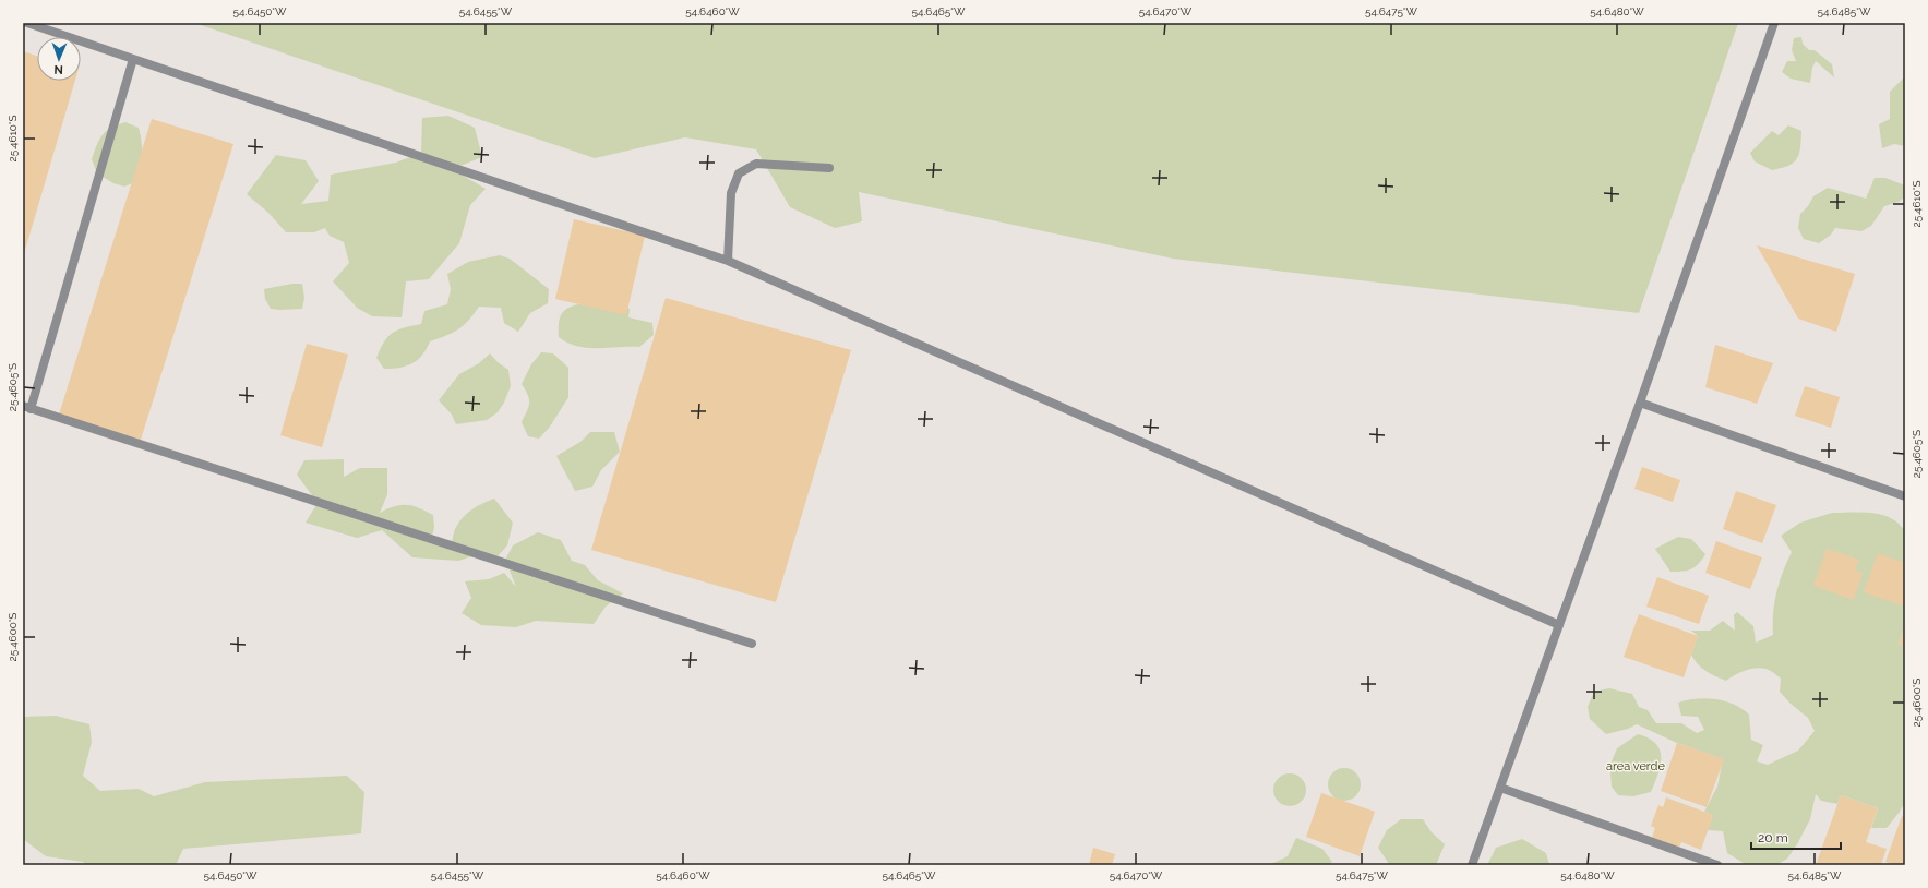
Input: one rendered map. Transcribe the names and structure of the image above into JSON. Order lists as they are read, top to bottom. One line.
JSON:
{"parks":["area verde"],"scale_bar":"20 m","north":"bottom","coordinates":["54.6450°W","54.6455°W","54.6460°W","54.6465°W","54.6470°W","54.6475°W","54.6480°W","54.6485°W","25.4610°S","25.4605°S","25.4600°S"]}
